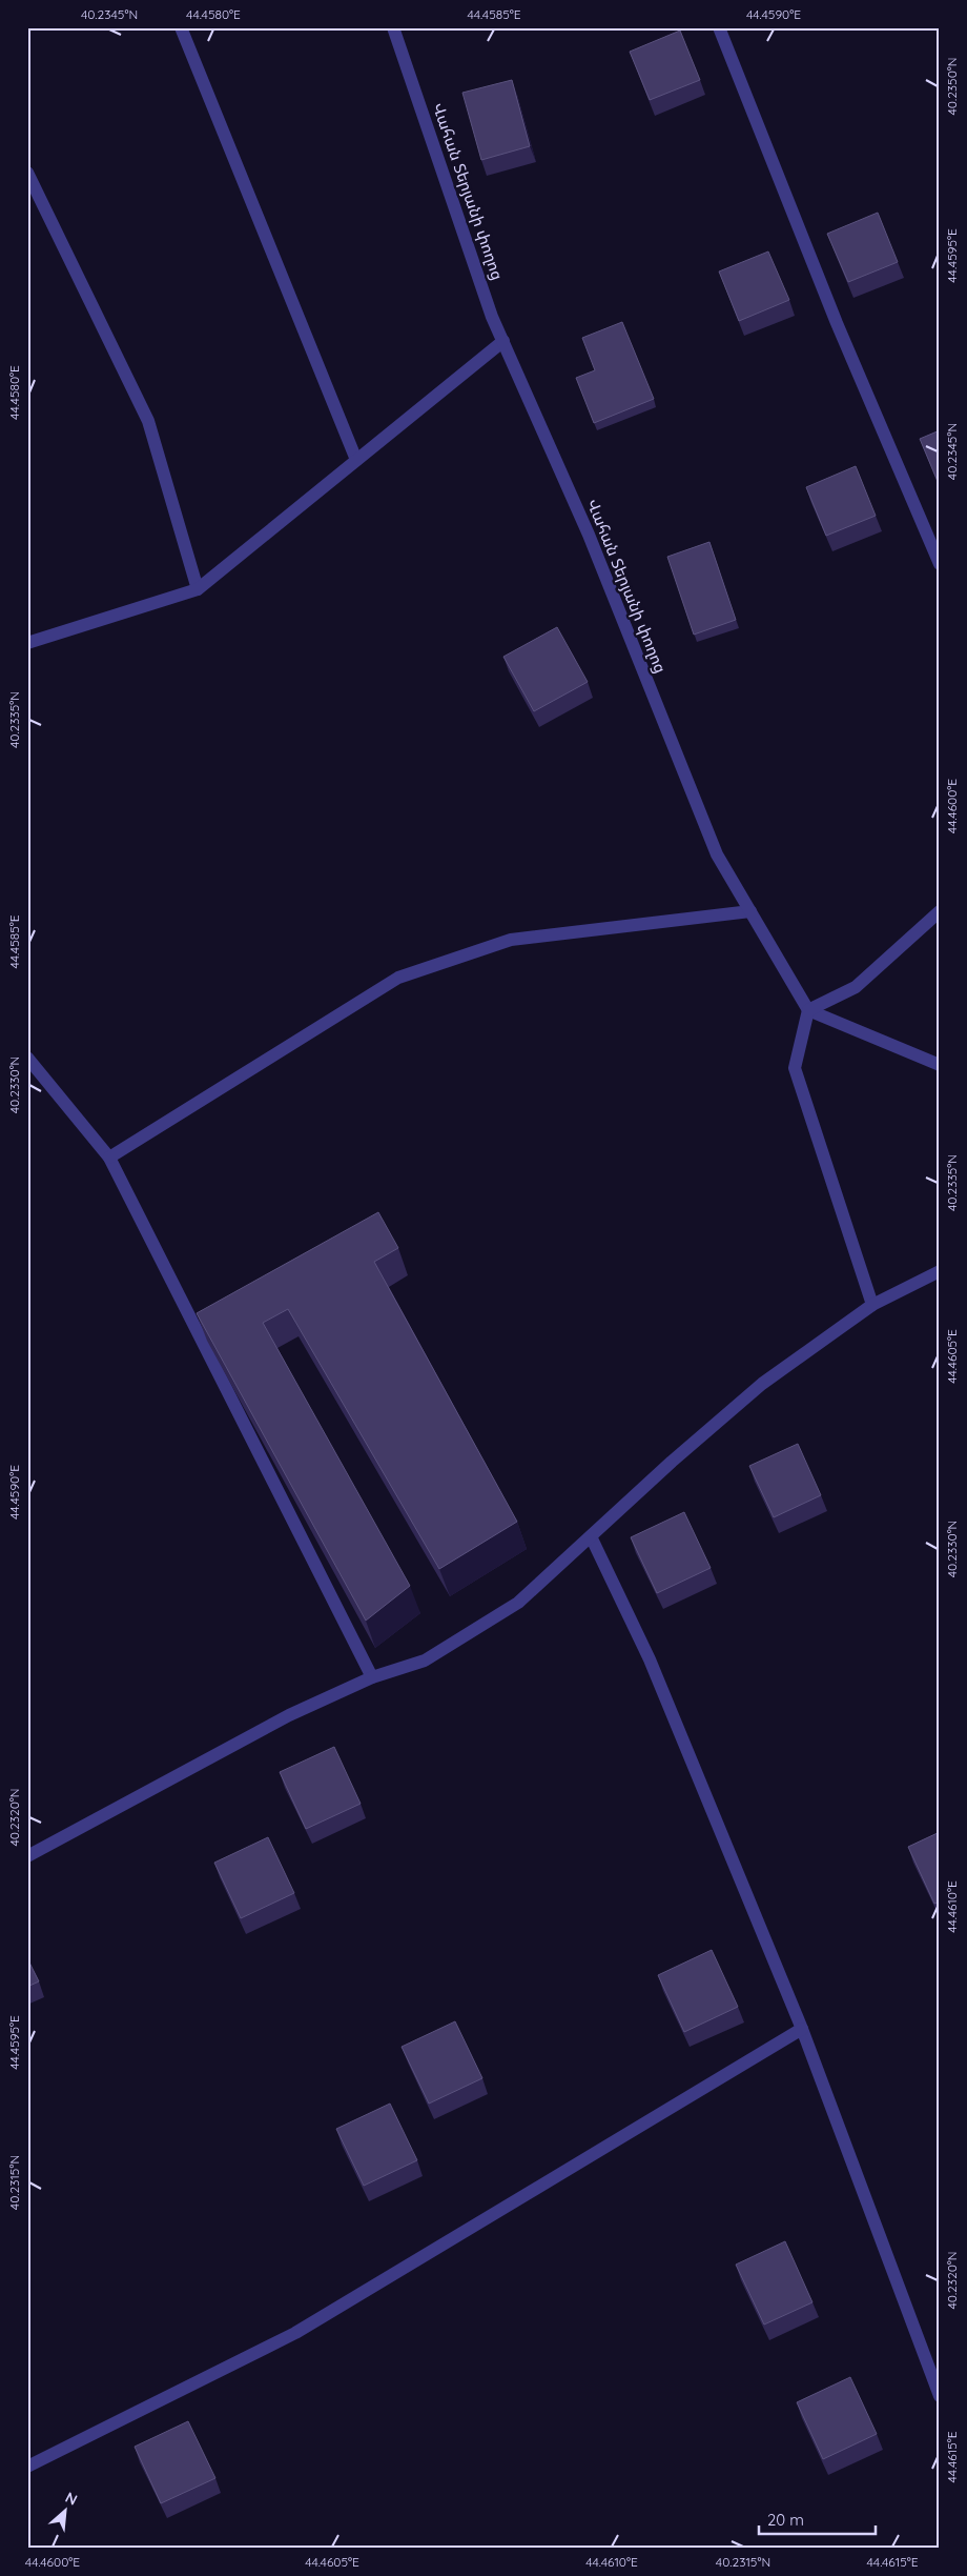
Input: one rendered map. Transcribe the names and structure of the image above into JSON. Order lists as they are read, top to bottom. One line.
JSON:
{"streets":{"street":["Վահան Տերյանի փողոց"]},"scale_bar":"20 m","north":"top right","coordinates":["40.2345°N","44.4580°E","44.4585°E","44.4590°E","40.2350°N","44.4595°E","40.2335°N","44.4600°E","40.2330°N","44.4605°E","40.2320°N","44.4610°E","40.2315°N","44.4615°E"]}
